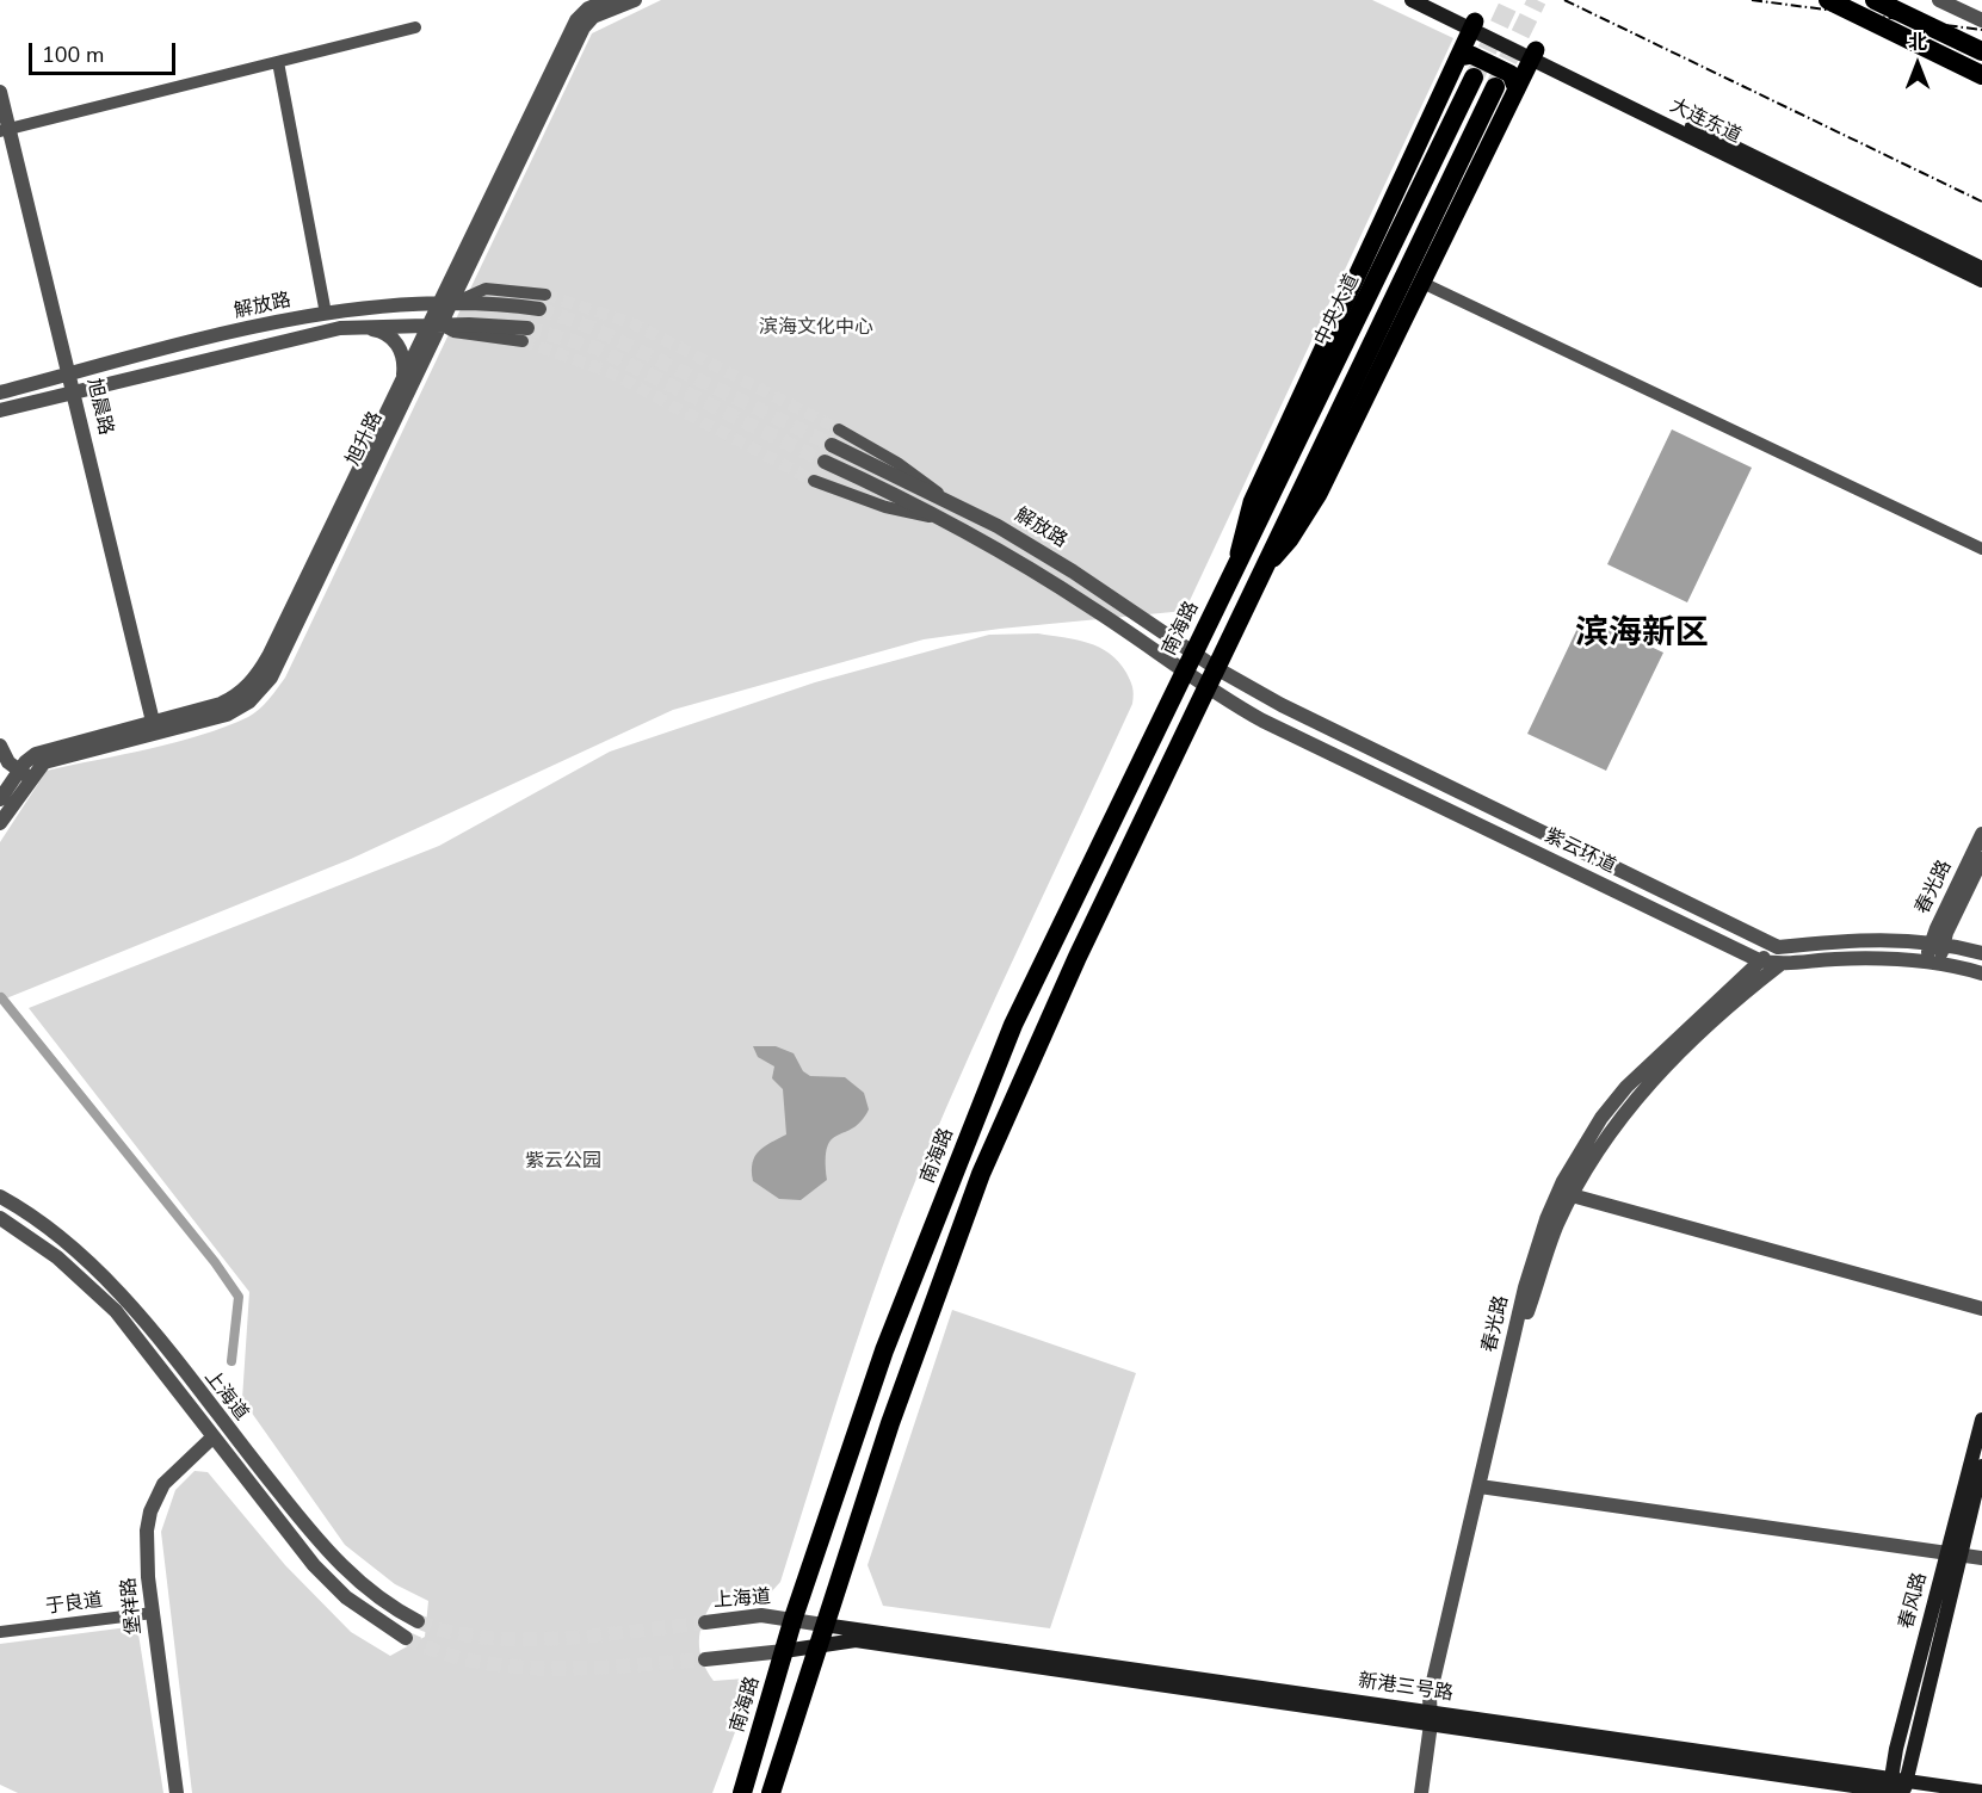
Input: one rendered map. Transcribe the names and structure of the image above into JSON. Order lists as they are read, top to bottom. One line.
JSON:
{"streets":{"highway":["中央大道","南海路"],"main road":["大连东道","春风路","新港三号路"],"street":["解放路","旭晨路","旭升路","紫云环道","春光路","上海道","于良道","堡祥路"]},"crossings":[["解放路","旭晨路"],["解放路","旭升路"],["解放路","南海路"],["解放路","紫云环道"],["中央大道","南海路"],["旭晨路","旭升路"],["南海路","紫云环道"],["南海路","上海道"],["南海路","新港三号路"],["紫云环道","春光路"],["春光路","新港三号路"],["上海道","堡祥路"],["上海道","新港三号路"],["春风路","新港三号路"],["于良道","堡祥路"]],"districts":["滨海新区"],"parks":["滨海文化中心","紫云公园"],"scale_bar":"100 m","north":"top"}
